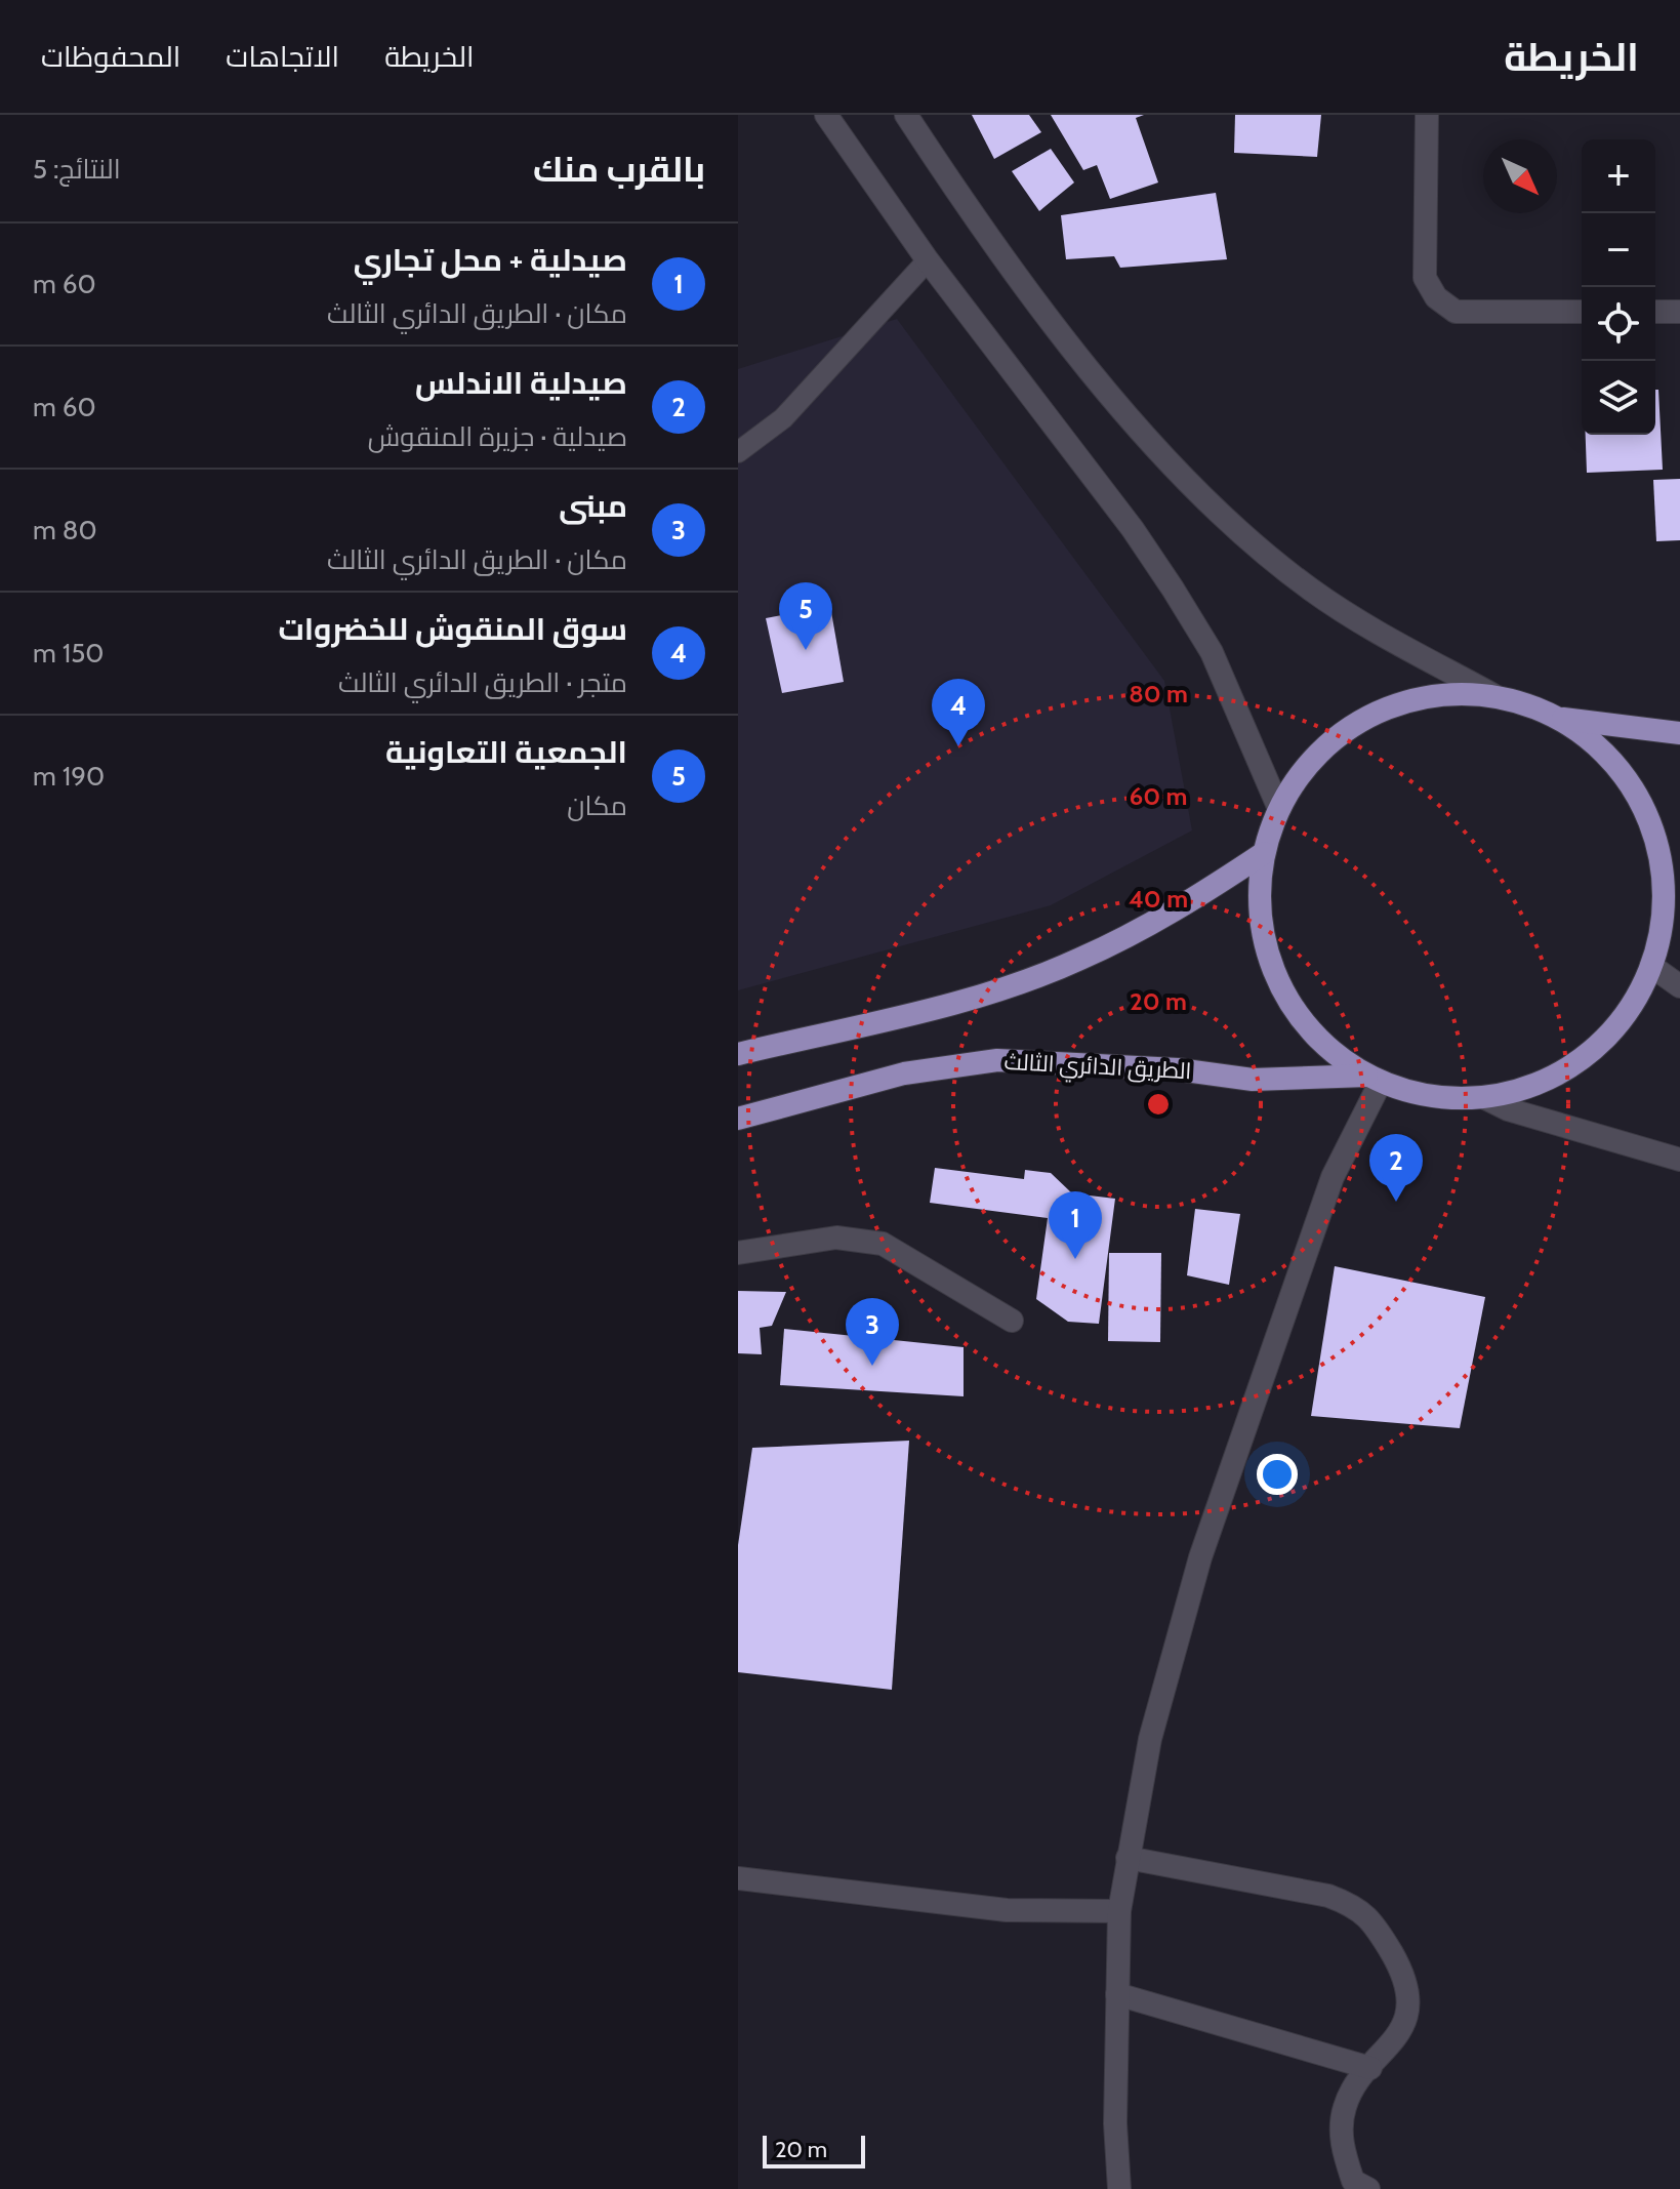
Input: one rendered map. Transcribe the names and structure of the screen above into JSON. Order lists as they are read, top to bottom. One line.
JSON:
{"streets":{"main road":["الطريق الدائري الثالث"]},"scale_bar":"20 m","north":"bottom right","page":{"header":"الخريطة","nav":["الخريطة","الاتجاهات","المحفوظات"],"heading":["بالقرب منك","النتائج: 5"],"map_buttons":["+","−"],"list":[{"mark":"1","name":"صيدلية + محل تجاري","note":"مكان · الطريق الدائري الثالث","value":"60 m"},{"mark":"2","name":"صيدلية الاندلس","note":"صيدلية · جزيرة المنقوش","value":"60 m"},{"mark":"3","name":"مبنى","note":"مكان · الطريق الدائري الثالث","value":"80 m"},{"mark":"4","name":"سوق المنقوش للخضروات","note":"متجر · الطريق الدائري الثالث","value":"150 m"},{"mark":"5","name":"الجمعية التعاونية","note":"مكان","value":"190 m"}],"pins":["5","4","2","1","3"],"scale":"20 m"},"rings":["80 m","60 m","40 m","20 m"]}
